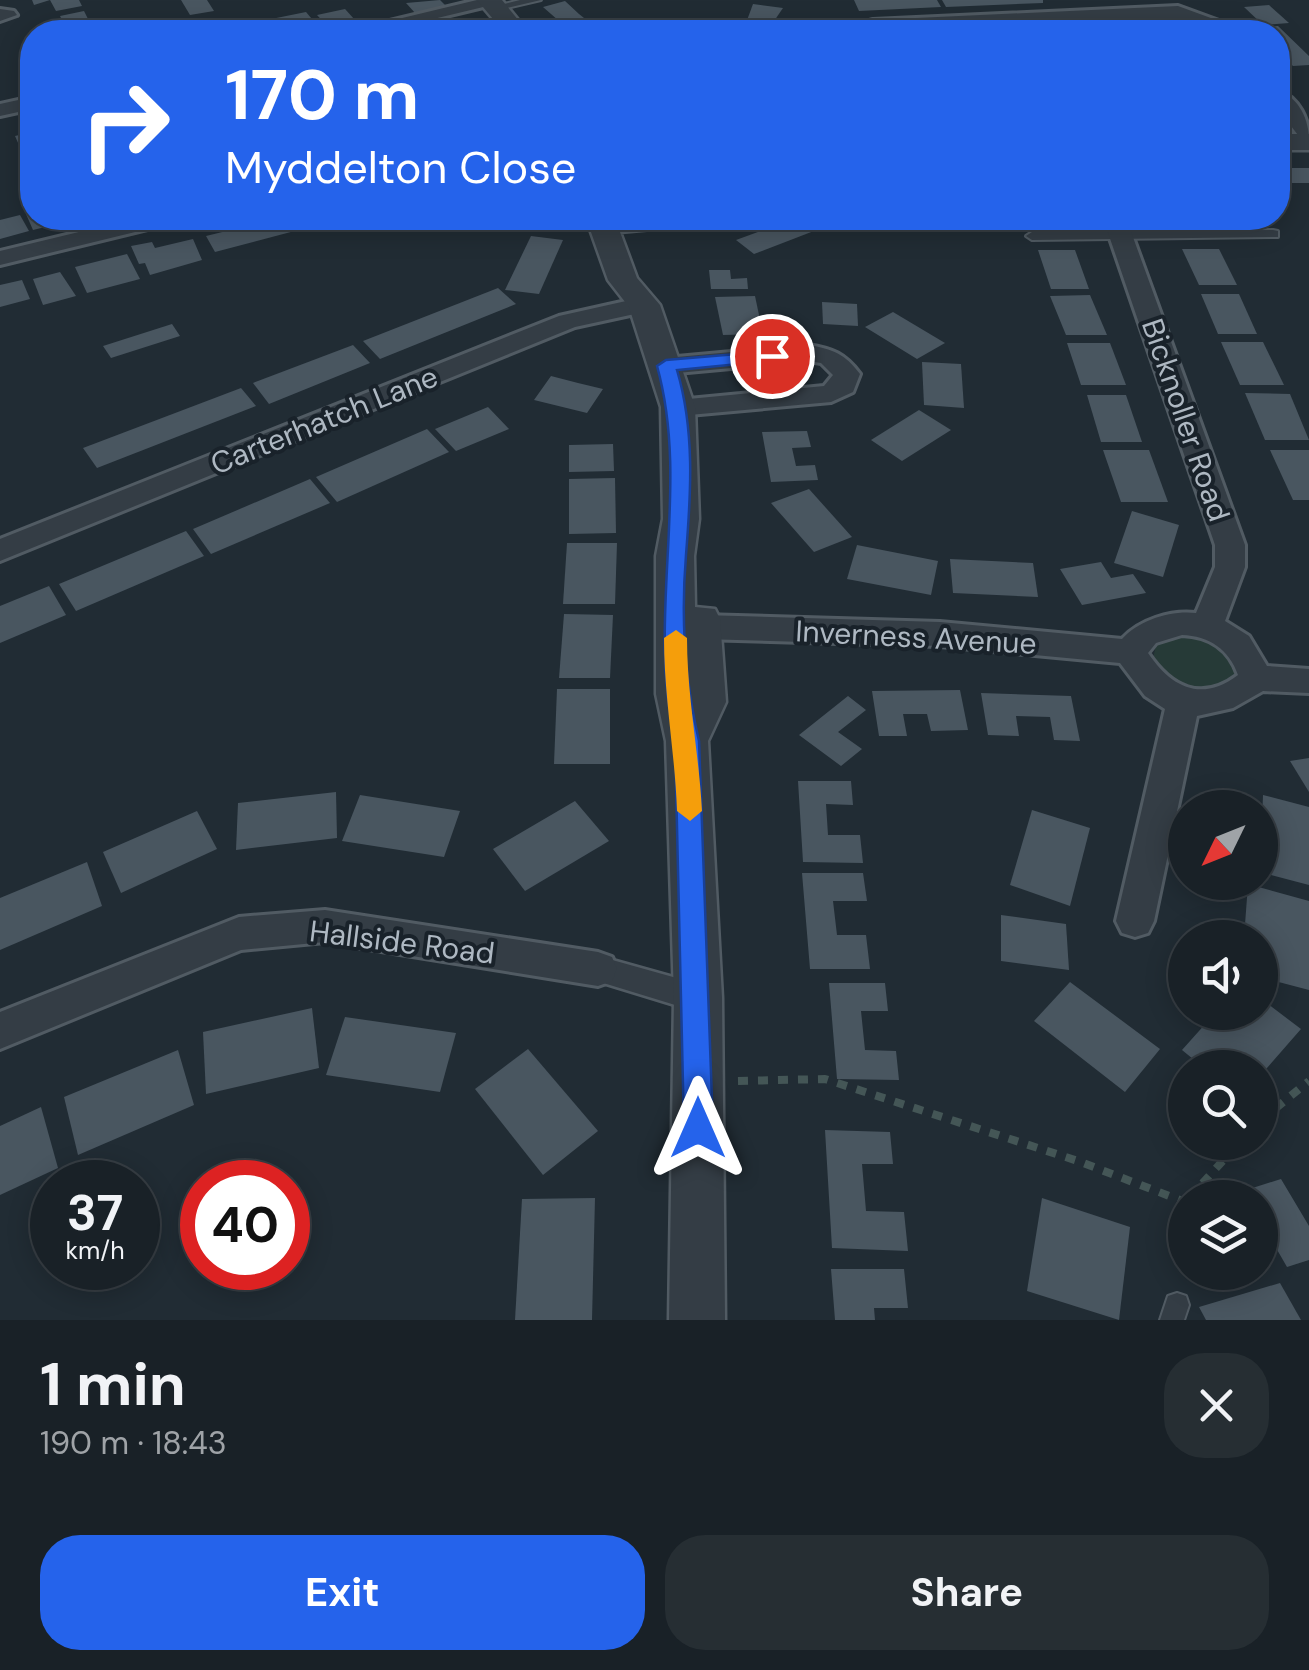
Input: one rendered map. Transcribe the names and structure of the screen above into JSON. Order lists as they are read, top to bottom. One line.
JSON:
{"streets":{"street":["Carterhatch Lane","Bicknoller Road","Inverness Avenue","Hallside Road"]},"crossings":[["Bicknoller Road","Inverness Avenue"]],"north":"bottom left","page":{"turn":["170 m","Myddelton Close"],"speed":"37 km/h","limit":"40","heading":["1 min","190 m · 18:43"],"buttons":["Exit","Share"]}}
